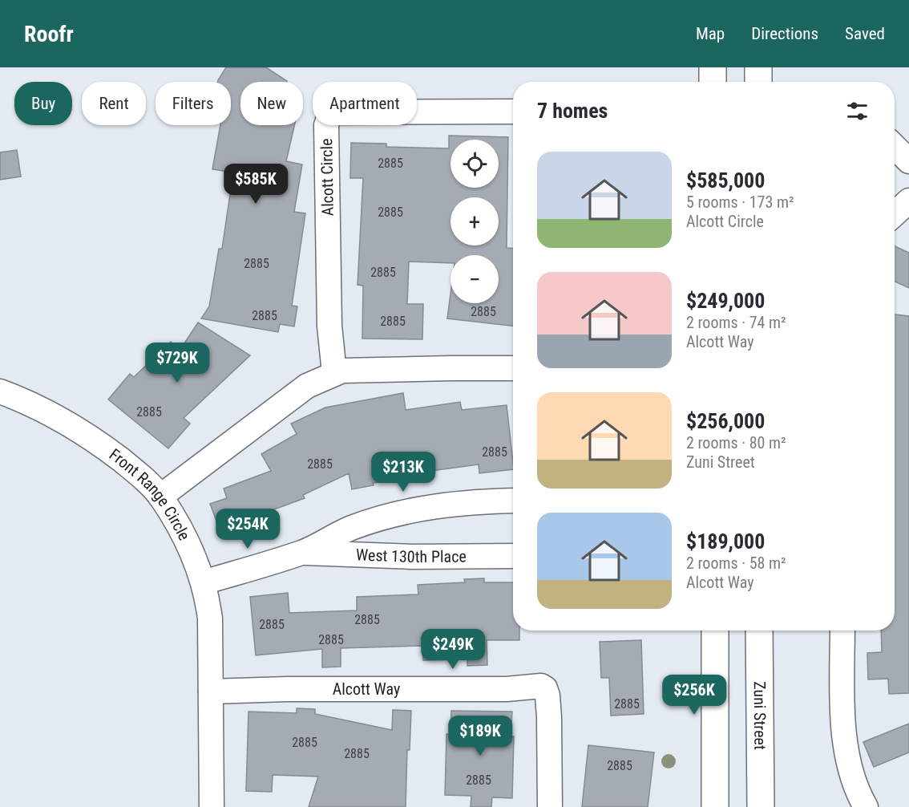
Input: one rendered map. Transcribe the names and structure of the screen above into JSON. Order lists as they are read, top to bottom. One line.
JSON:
{"streets":{"main road":["Zuni Street"],"street":["Alcott Circle","Front Range Circle","West 130th Place","Alcott Way"]},"crossings":[["Front Range Circle","West 130th Place"],["Front Range Circle","Alcott Way"]],"house_numbers":["2885","2885","2885","2885","2885","2885","2885","2885","2885","2885","2885","2885","2885","2885","2885","2885","2885","2885"],"page":{"header":"Roofr","nav":["Map","Directions","Saved"],"chip":["Buy","Rent","Filters","New","Apartment"],"heading":"7 homes","map_buttons":["+","−"],"list":[{"name":"$585,000","note":"5 rooms · 173 m² · Alcott Circle"},{"name":"$249,000","note":"2 rooms · 74 m² · Alcott Way"},{"name":"$256,000","note":"2 rooms · 80 m² · Zuni Street"},{"name":"$189,000","note":"2 rooms · 58 m² · Alcott Way"}],"price":["$585K","$729K","$213K","$254K","$249K","$256K","$189K"]}}
